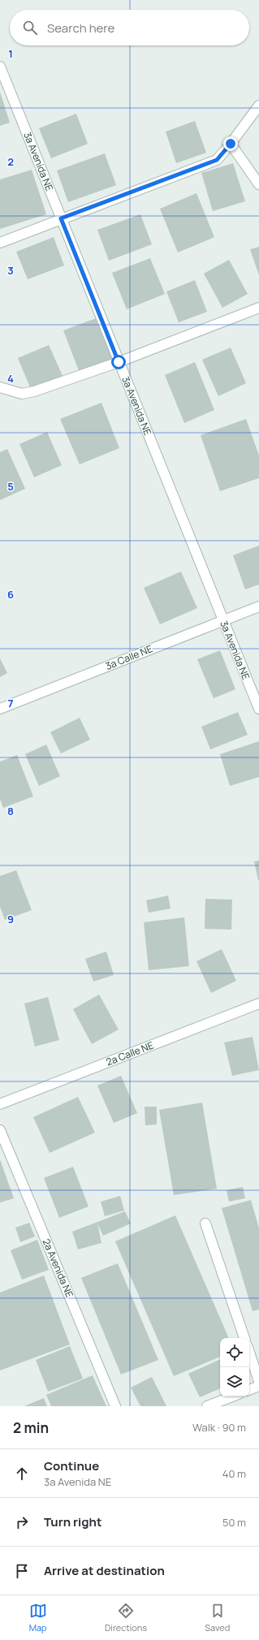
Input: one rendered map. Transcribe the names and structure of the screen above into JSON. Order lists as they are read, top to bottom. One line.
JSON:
{"streets":{"street":["3a Avenida NE","3a Calle NE","2a Calle NE","2a Avenida NE"]},"crossings":[["3a Avenida NE","3a Calle NE"]],"page":{"search":"Search here","heading":["2 min","Walk · 90 m"],"list":[["Continue","3a Avenida NE","40 m"],["Turn right","50 m"],"Arrive at destination"],"nav":["Map","Directions","Saved"]},"grid":{"rows":["1","2","3","4","5","6","7","8","9"]}}
